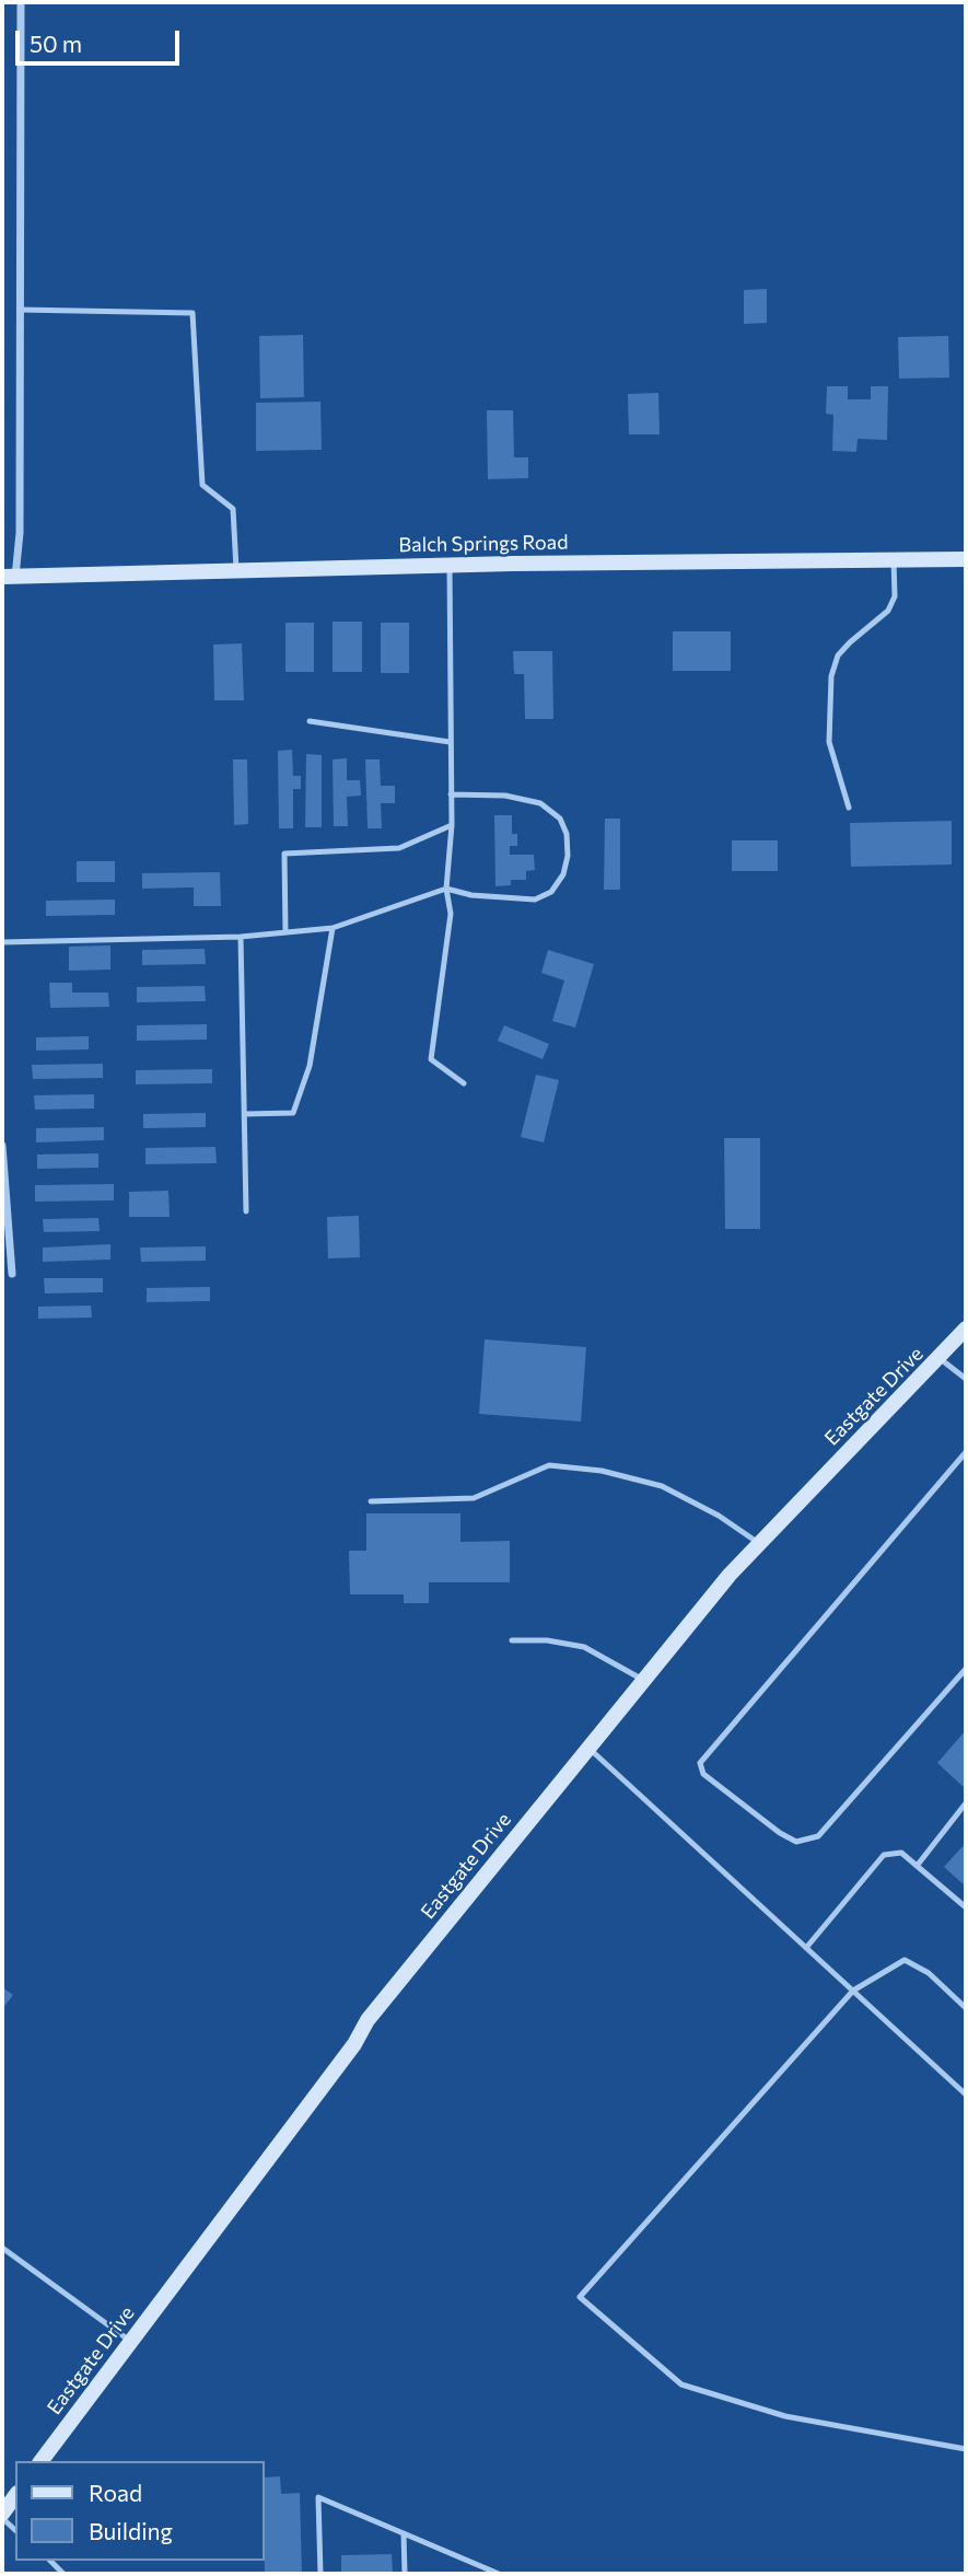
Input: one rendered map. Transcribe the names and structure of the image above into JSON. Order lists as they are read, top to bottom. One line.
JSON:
{"streets":{"street":["Balch Springs Road","Eastgate Drive"]},"legend":["Road","Building"],"scale_bar":"50 m"}
